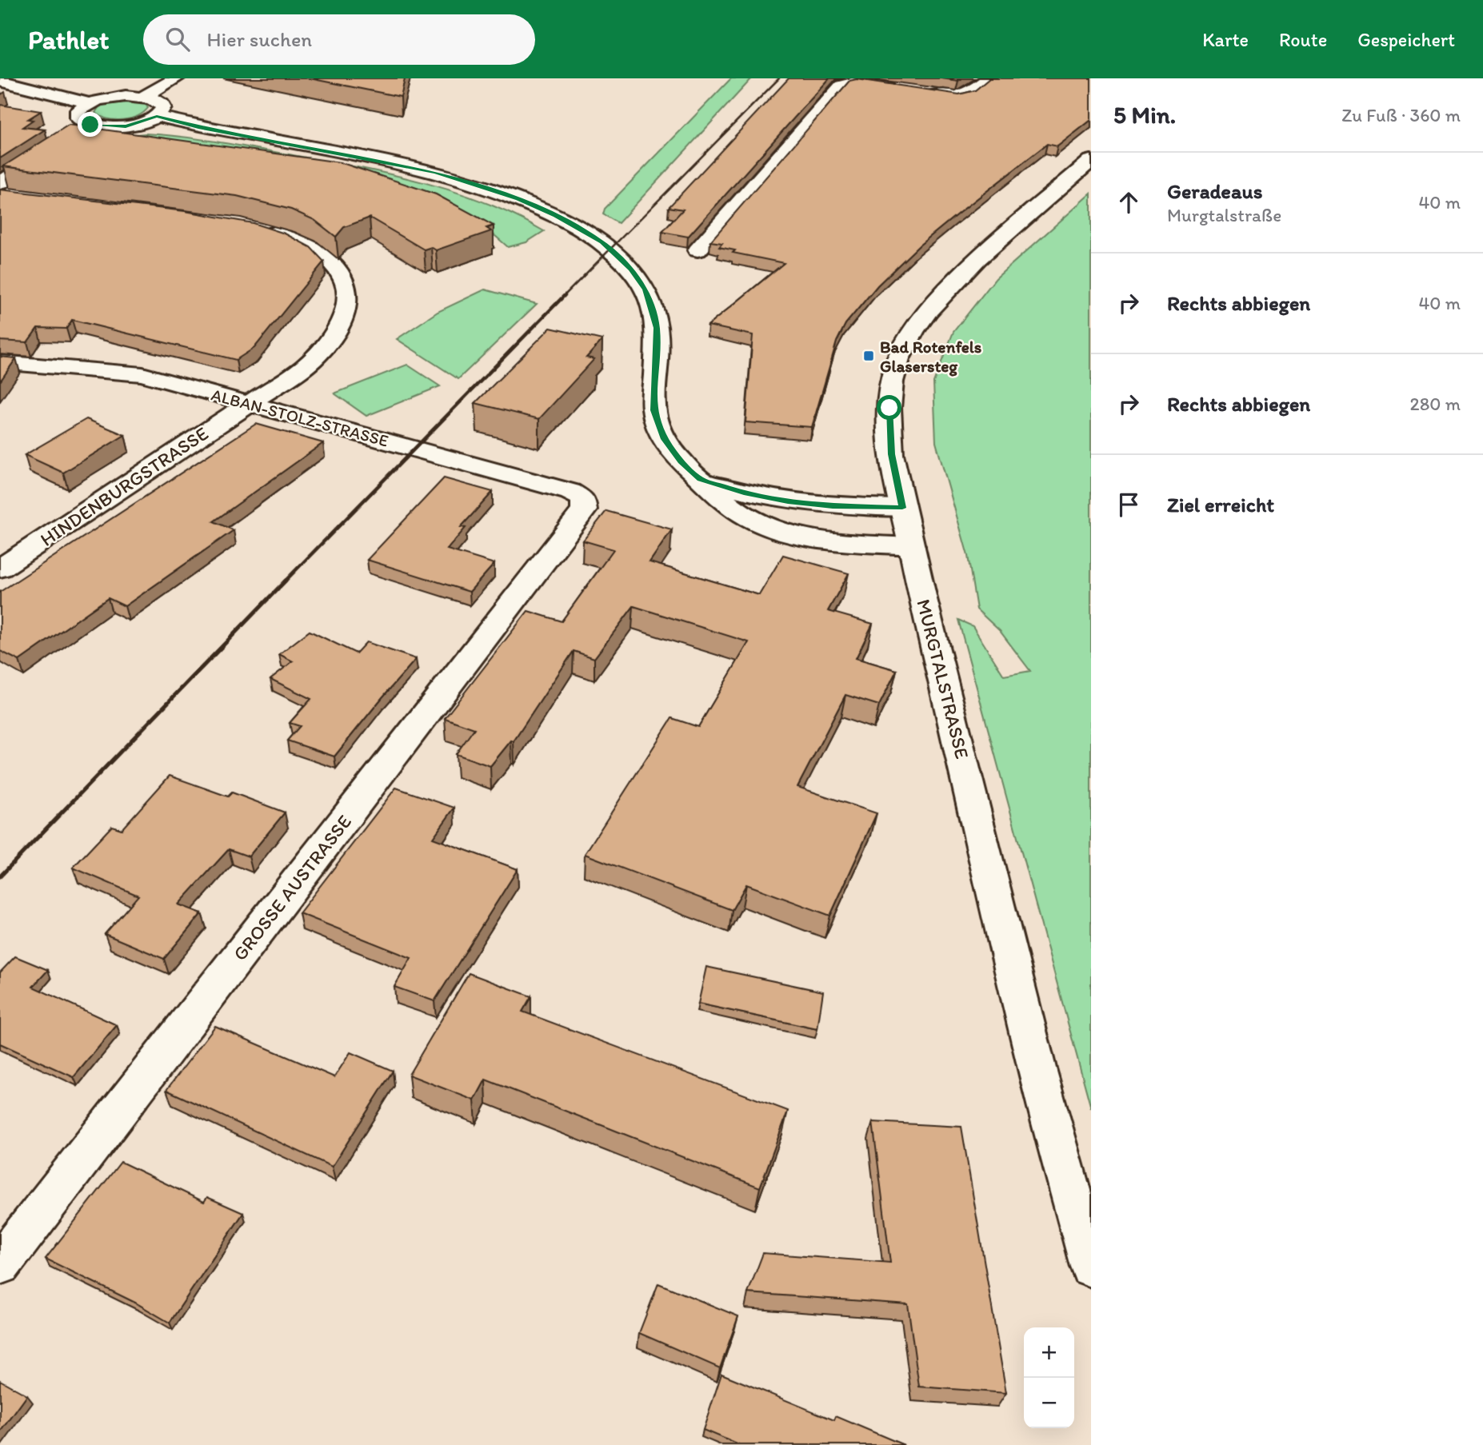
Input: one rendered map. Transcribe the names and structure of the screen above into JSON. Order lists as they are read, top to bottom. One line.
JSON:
{"streets":{"street":["ALBAN-STOLZ-STRASSE","HINDENBURGSTRASSE","MURGTALSTRASSE","GROSSE AUSTRASSE"]},"crossings":[["ALBAN-STOLZ-STRASSE","HINDENBURGSTRASSE"],["ALBAN-STOLZ-STRASSE","GROSSE AUSTRASSE"]],"places":{"transit":["Bad Rotenfels Glasersteg"]},"page":{"header":"Pathlet","search":"Hier suchen","nav":["Karte","Route","Gespeichert"],"heading":["5 Min.","Zu Fuß · 360 m"],"list":[["Geradeaus","Murgtalstraße","40 m"],["Rechts abbiegen","40 m"],["Rechts abbiegen","280 m"],"Ziel erreicht"],"map_buttons":["+","−"]}}
